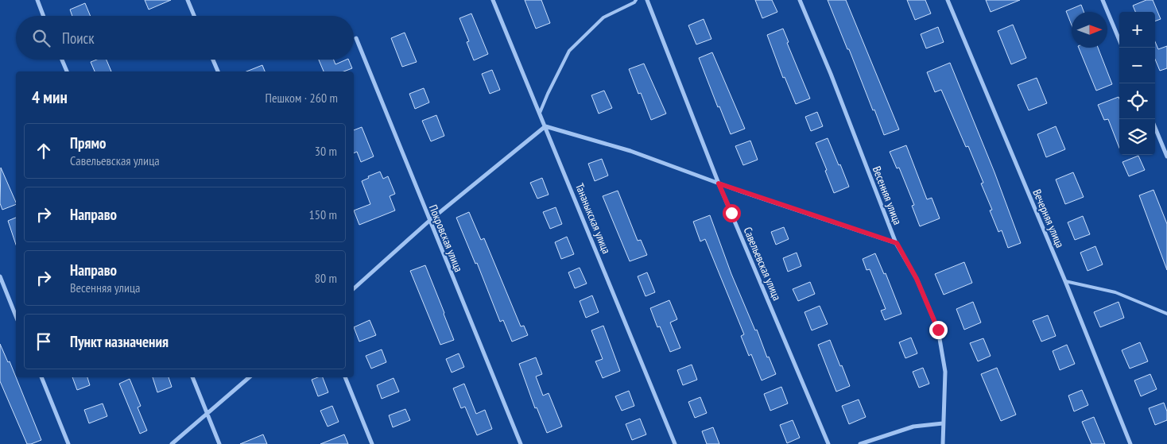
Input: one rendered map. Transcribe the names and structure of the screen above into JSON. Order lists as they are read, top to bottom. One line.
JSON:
{"streets":{"street":["Весенняя улица","Тананыкская улица","Вечерняя улица","Покровская улица","Савельевская улица"]},"north":"right","page":{"map_buttons":["+","−"],"search":"Поиск","heading":["4 мин","Пешком · 260 m"],"list":[["Прямо","Савельевская улица","30 m"],["Направо","150 m"],["Направо","Весенняя улица","80 m"],"Пункт назначения"]}}
